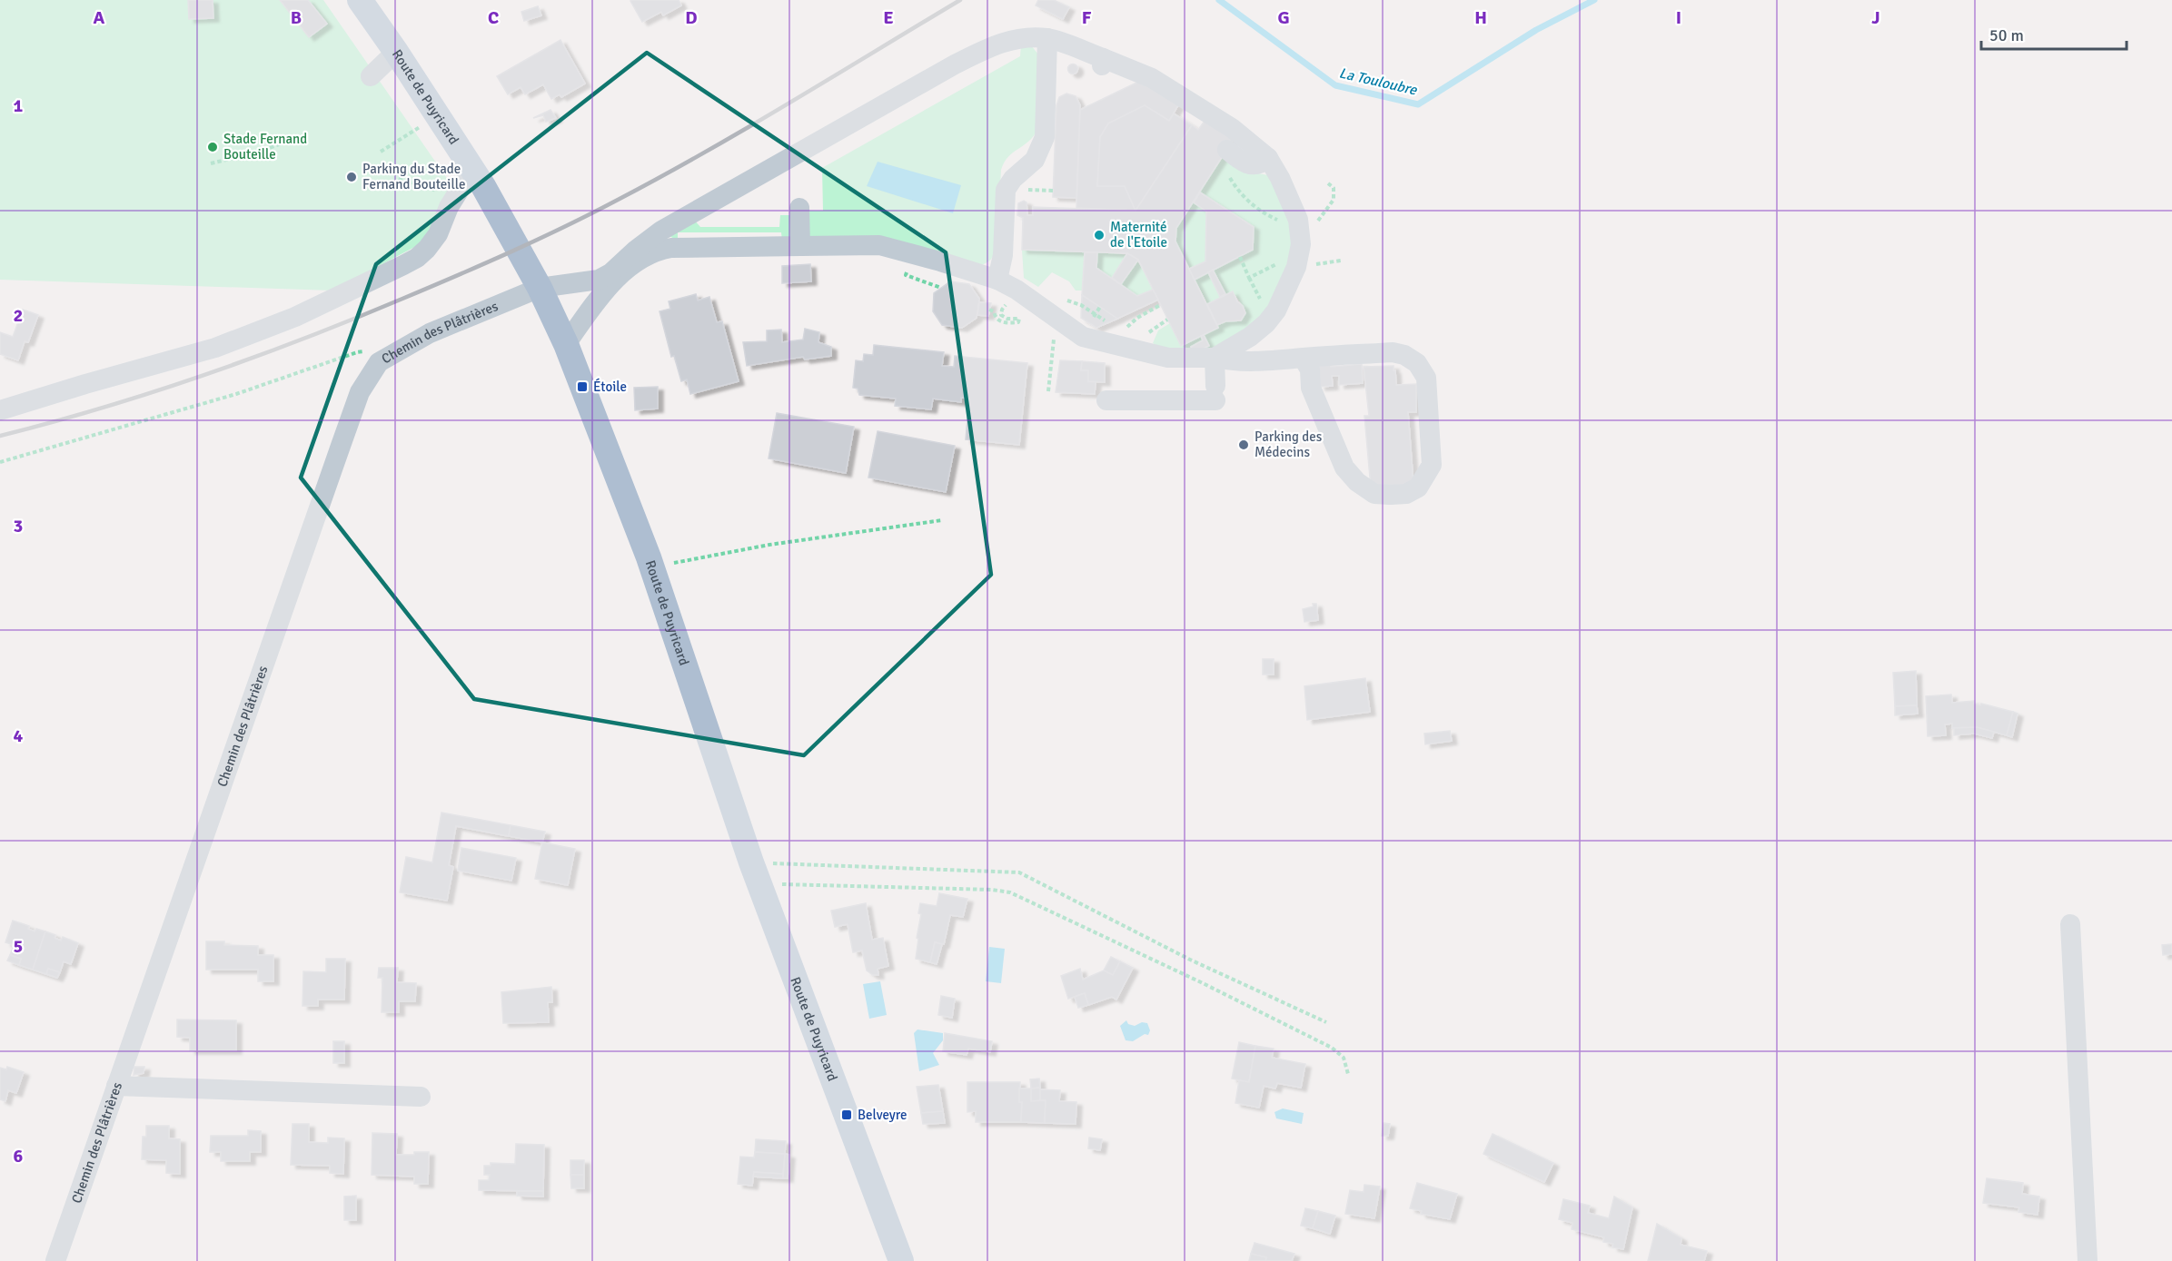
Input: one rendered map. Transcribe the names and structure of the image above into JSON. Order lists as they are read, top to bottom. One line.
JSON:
{"streets":{"main road":["Route de Puyricard"],"street":["Chemin des Plâtrières"]},"crossings":[["Route de Puyricard","Chemin des Plâtrières"]],"water":["La Touloubre"],"places":{"other":["Stade Fernand Bouteille","Parking du Stade Fernand Bouteille","Maternité de l'Etoile","Parking des Médecins"],"transit":["Étoile","Belveyre"]},"scale_bar":"50 m","grid":{"columns":["A","B","C","D","E","F","G","H","I","J"],"rows":["1","2","3","4","5","6"]}}
